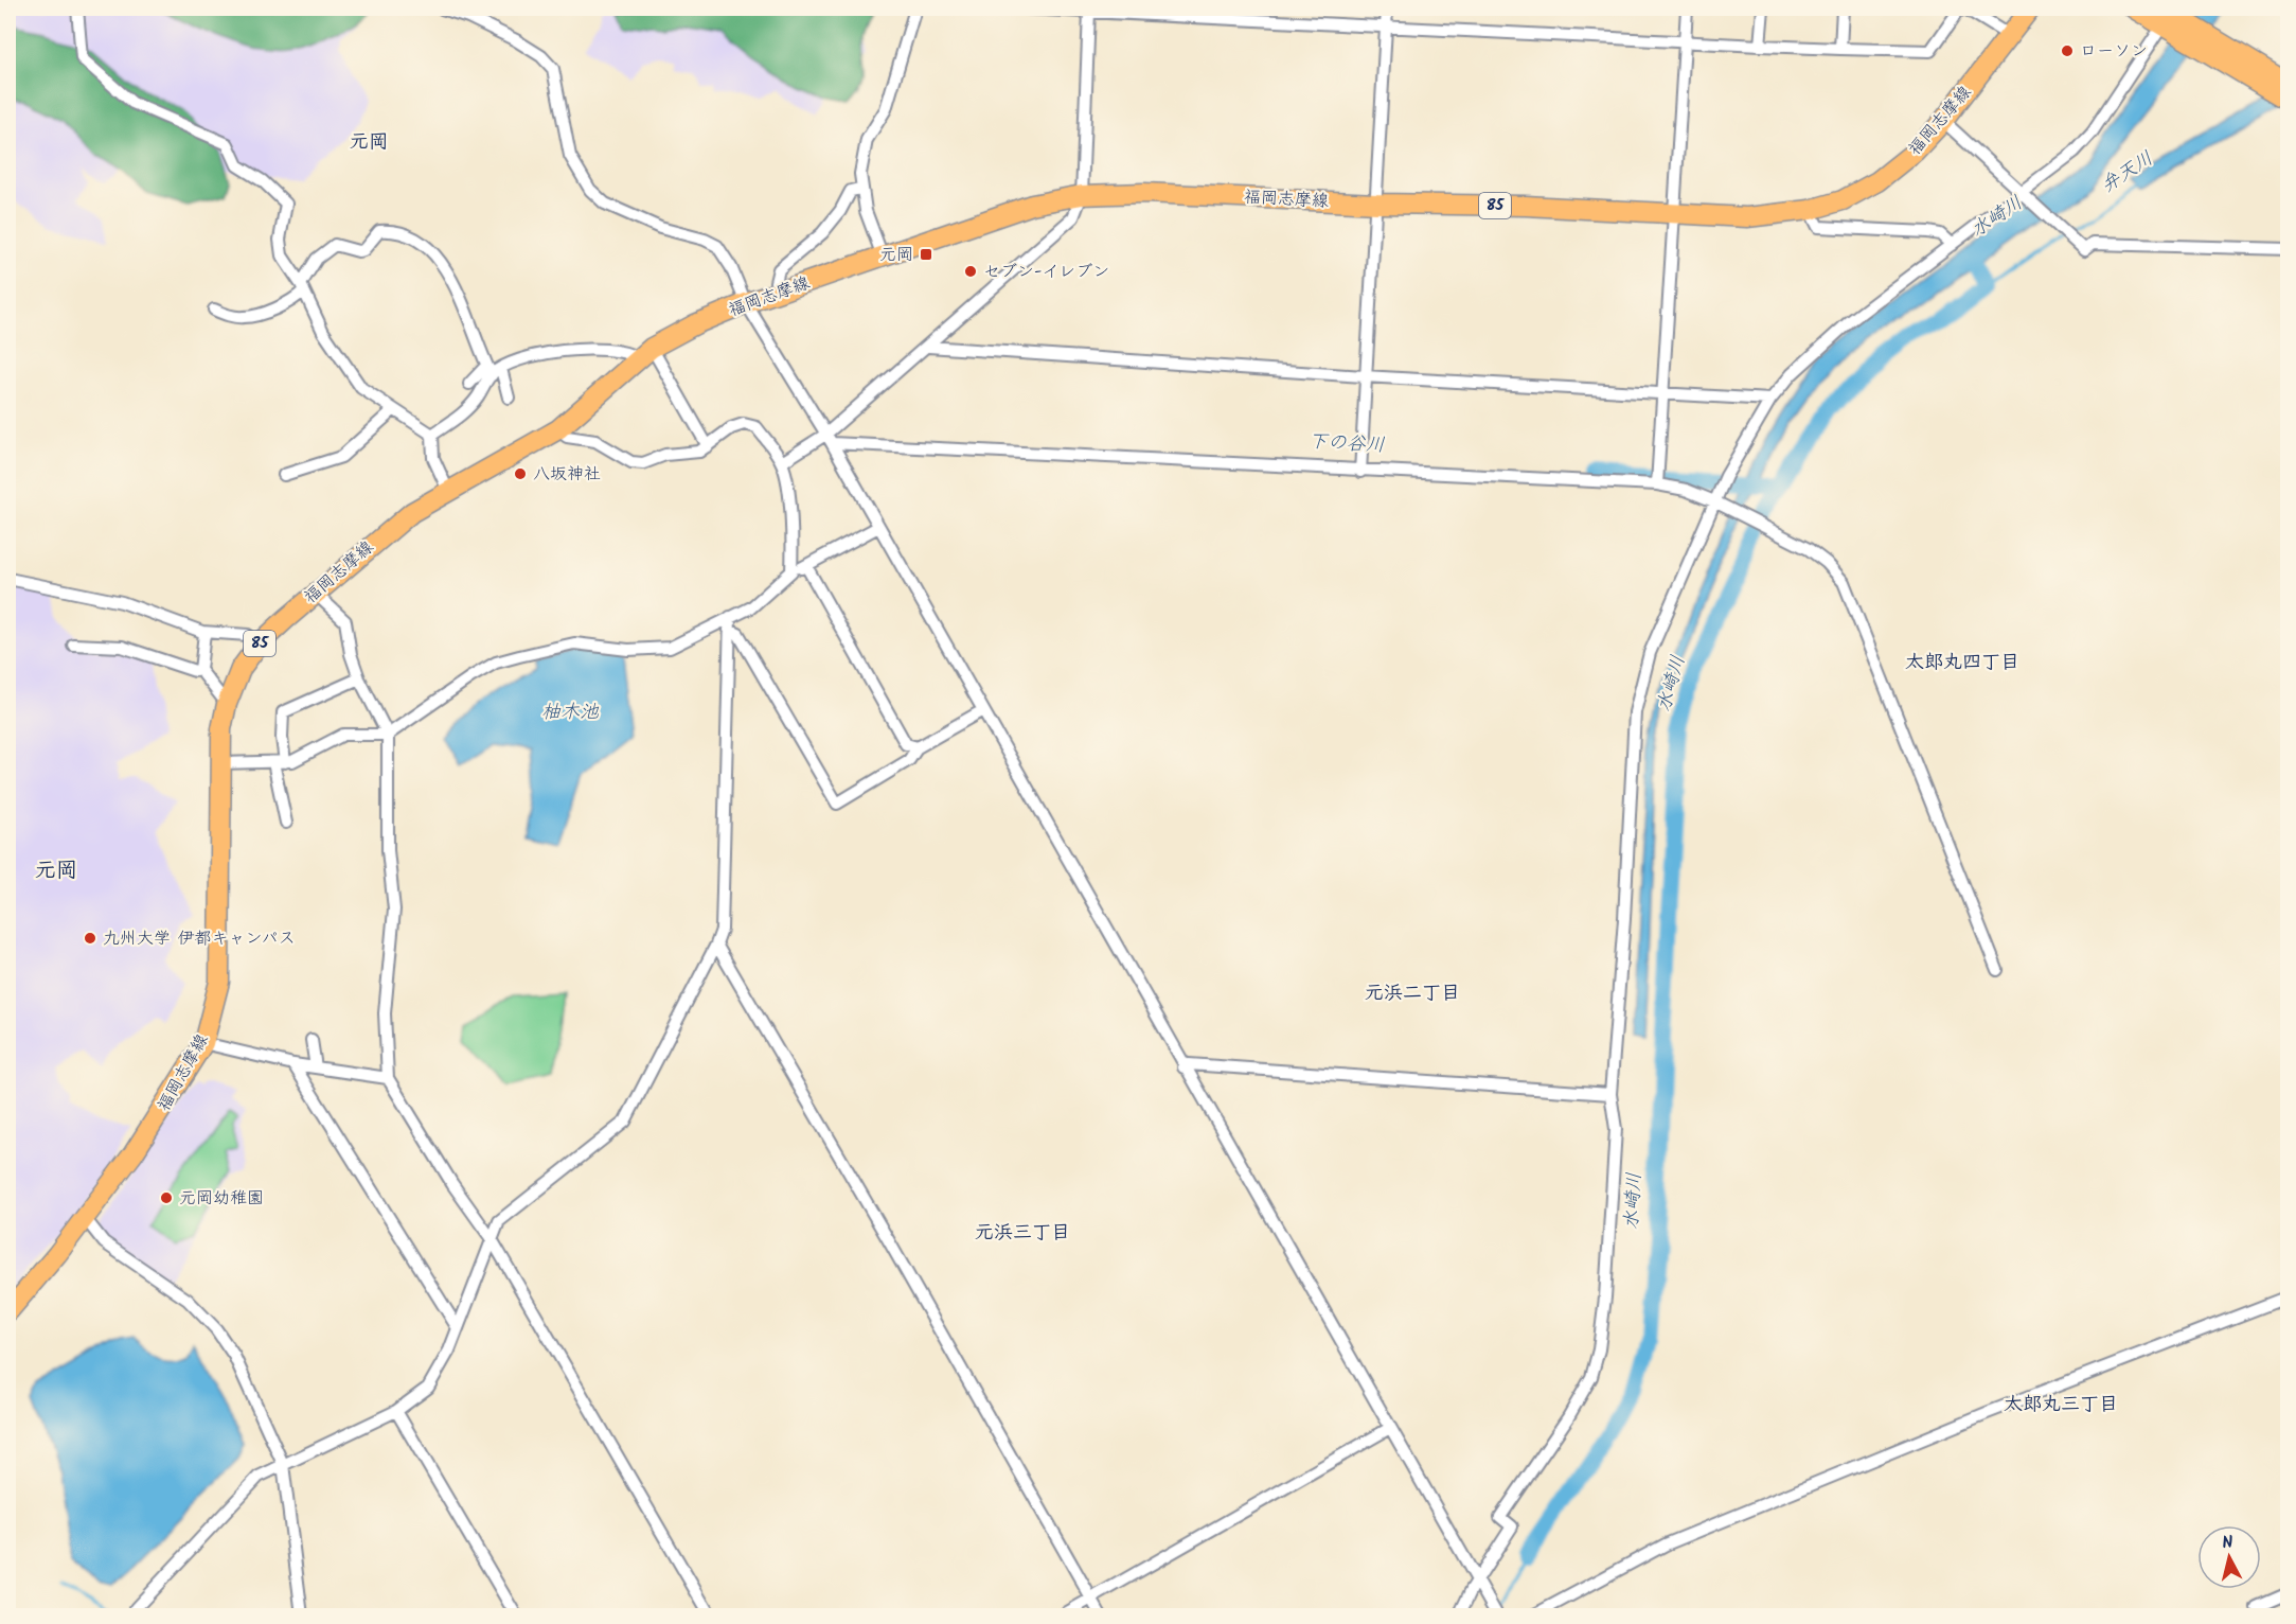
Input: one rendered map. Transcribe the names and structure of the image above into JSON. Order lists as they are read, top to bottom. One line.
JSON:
{"streets":{"main road":["福岡志摩線","85"]},"districts":["元岡","太郎丸四丁目","元岡","元浜二丁目","元浜三丁目","太郎丸三丁目"],"water":["弁天川","水崎川","下の谷川","柚木池"],"places":{"other":["ローソン","セブン-イレブン","八坂神社","九州大学 伊都キャンパス","元岡幼稚園"],"transit":["元岡"]},"north":"top"}
